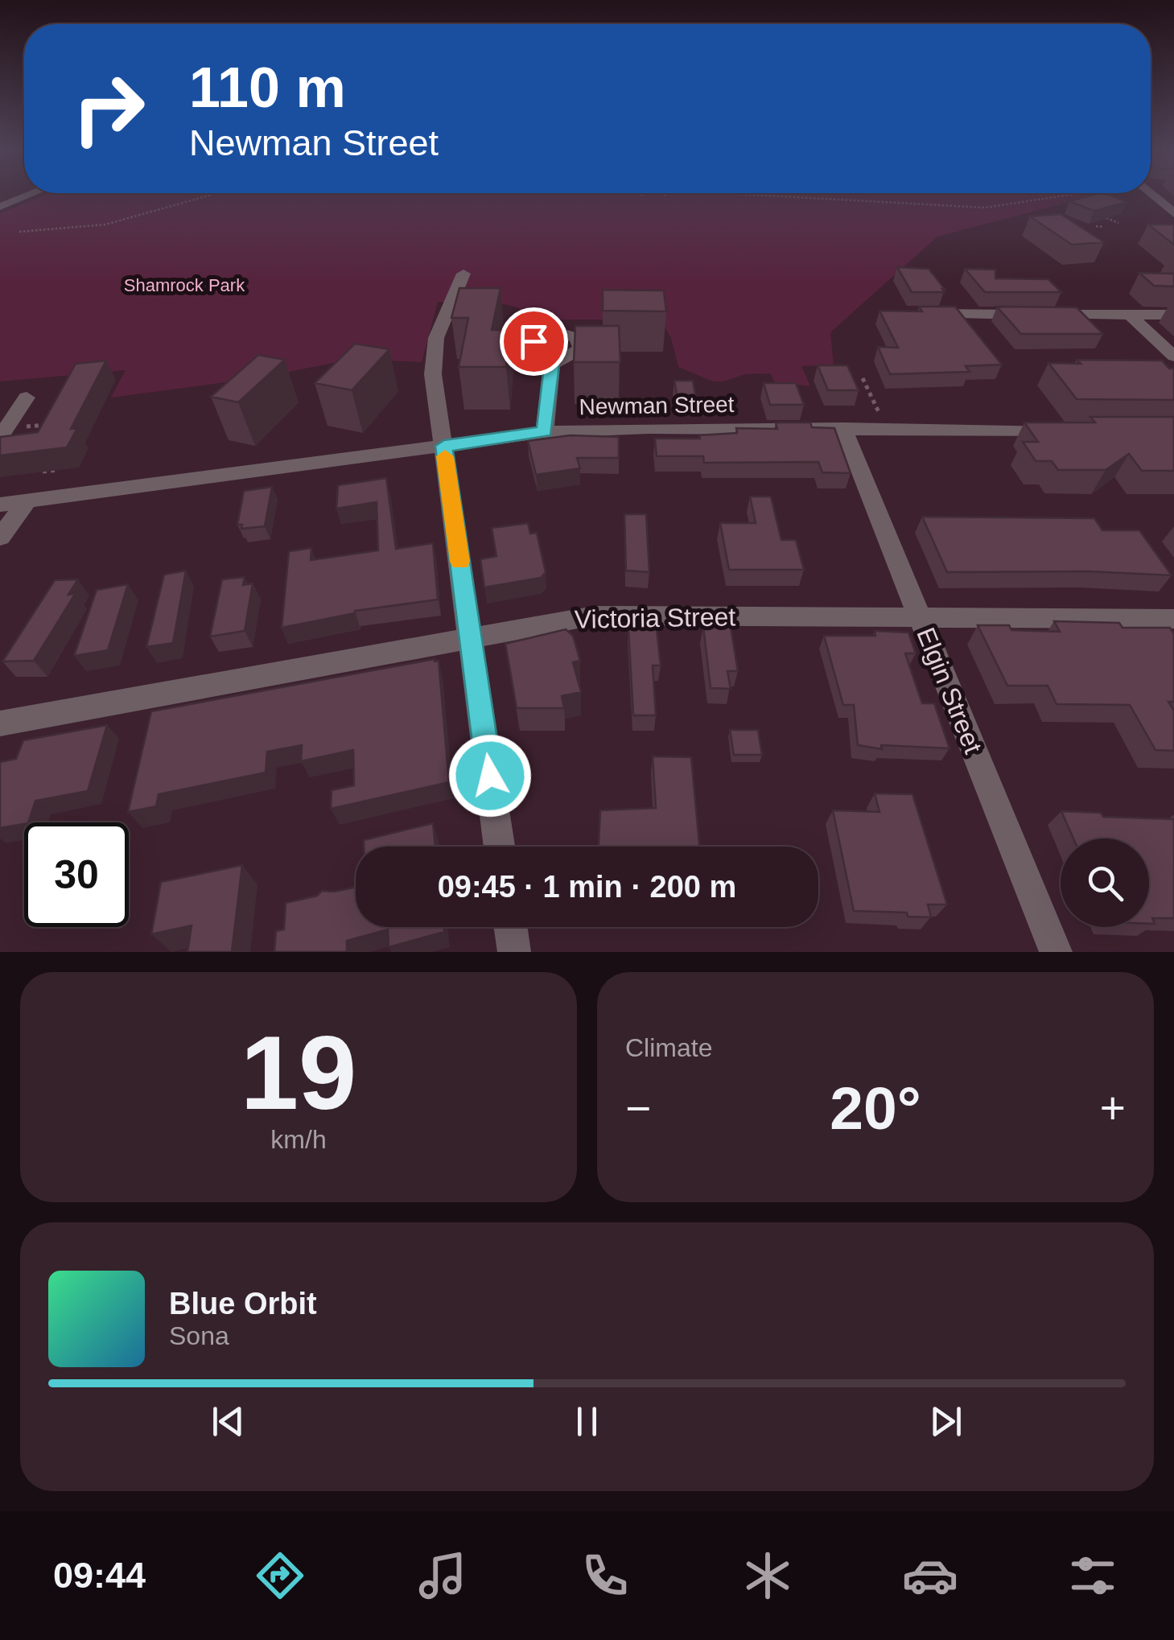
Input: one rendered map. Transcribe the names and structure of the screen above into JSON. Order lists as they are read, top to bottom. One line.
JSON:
{"streets":{"street":["Newman Street","Victoria Street","Elgin Street"]},"crossings":[["Newman Street","Elgin Street"],["Victoria Street","Elgin Street"]],"parks":["Shamrock Park"],"page":{"turn":["110 m","Newman Street"],"limit":"30","trip":"09:45 · 1 min · 200 m","tile":[["19","km/h"],"Climate"],"heat":["−","20°","+"],"song":["Blue Orbit","Sona"],"tabs":"09:44"}}
